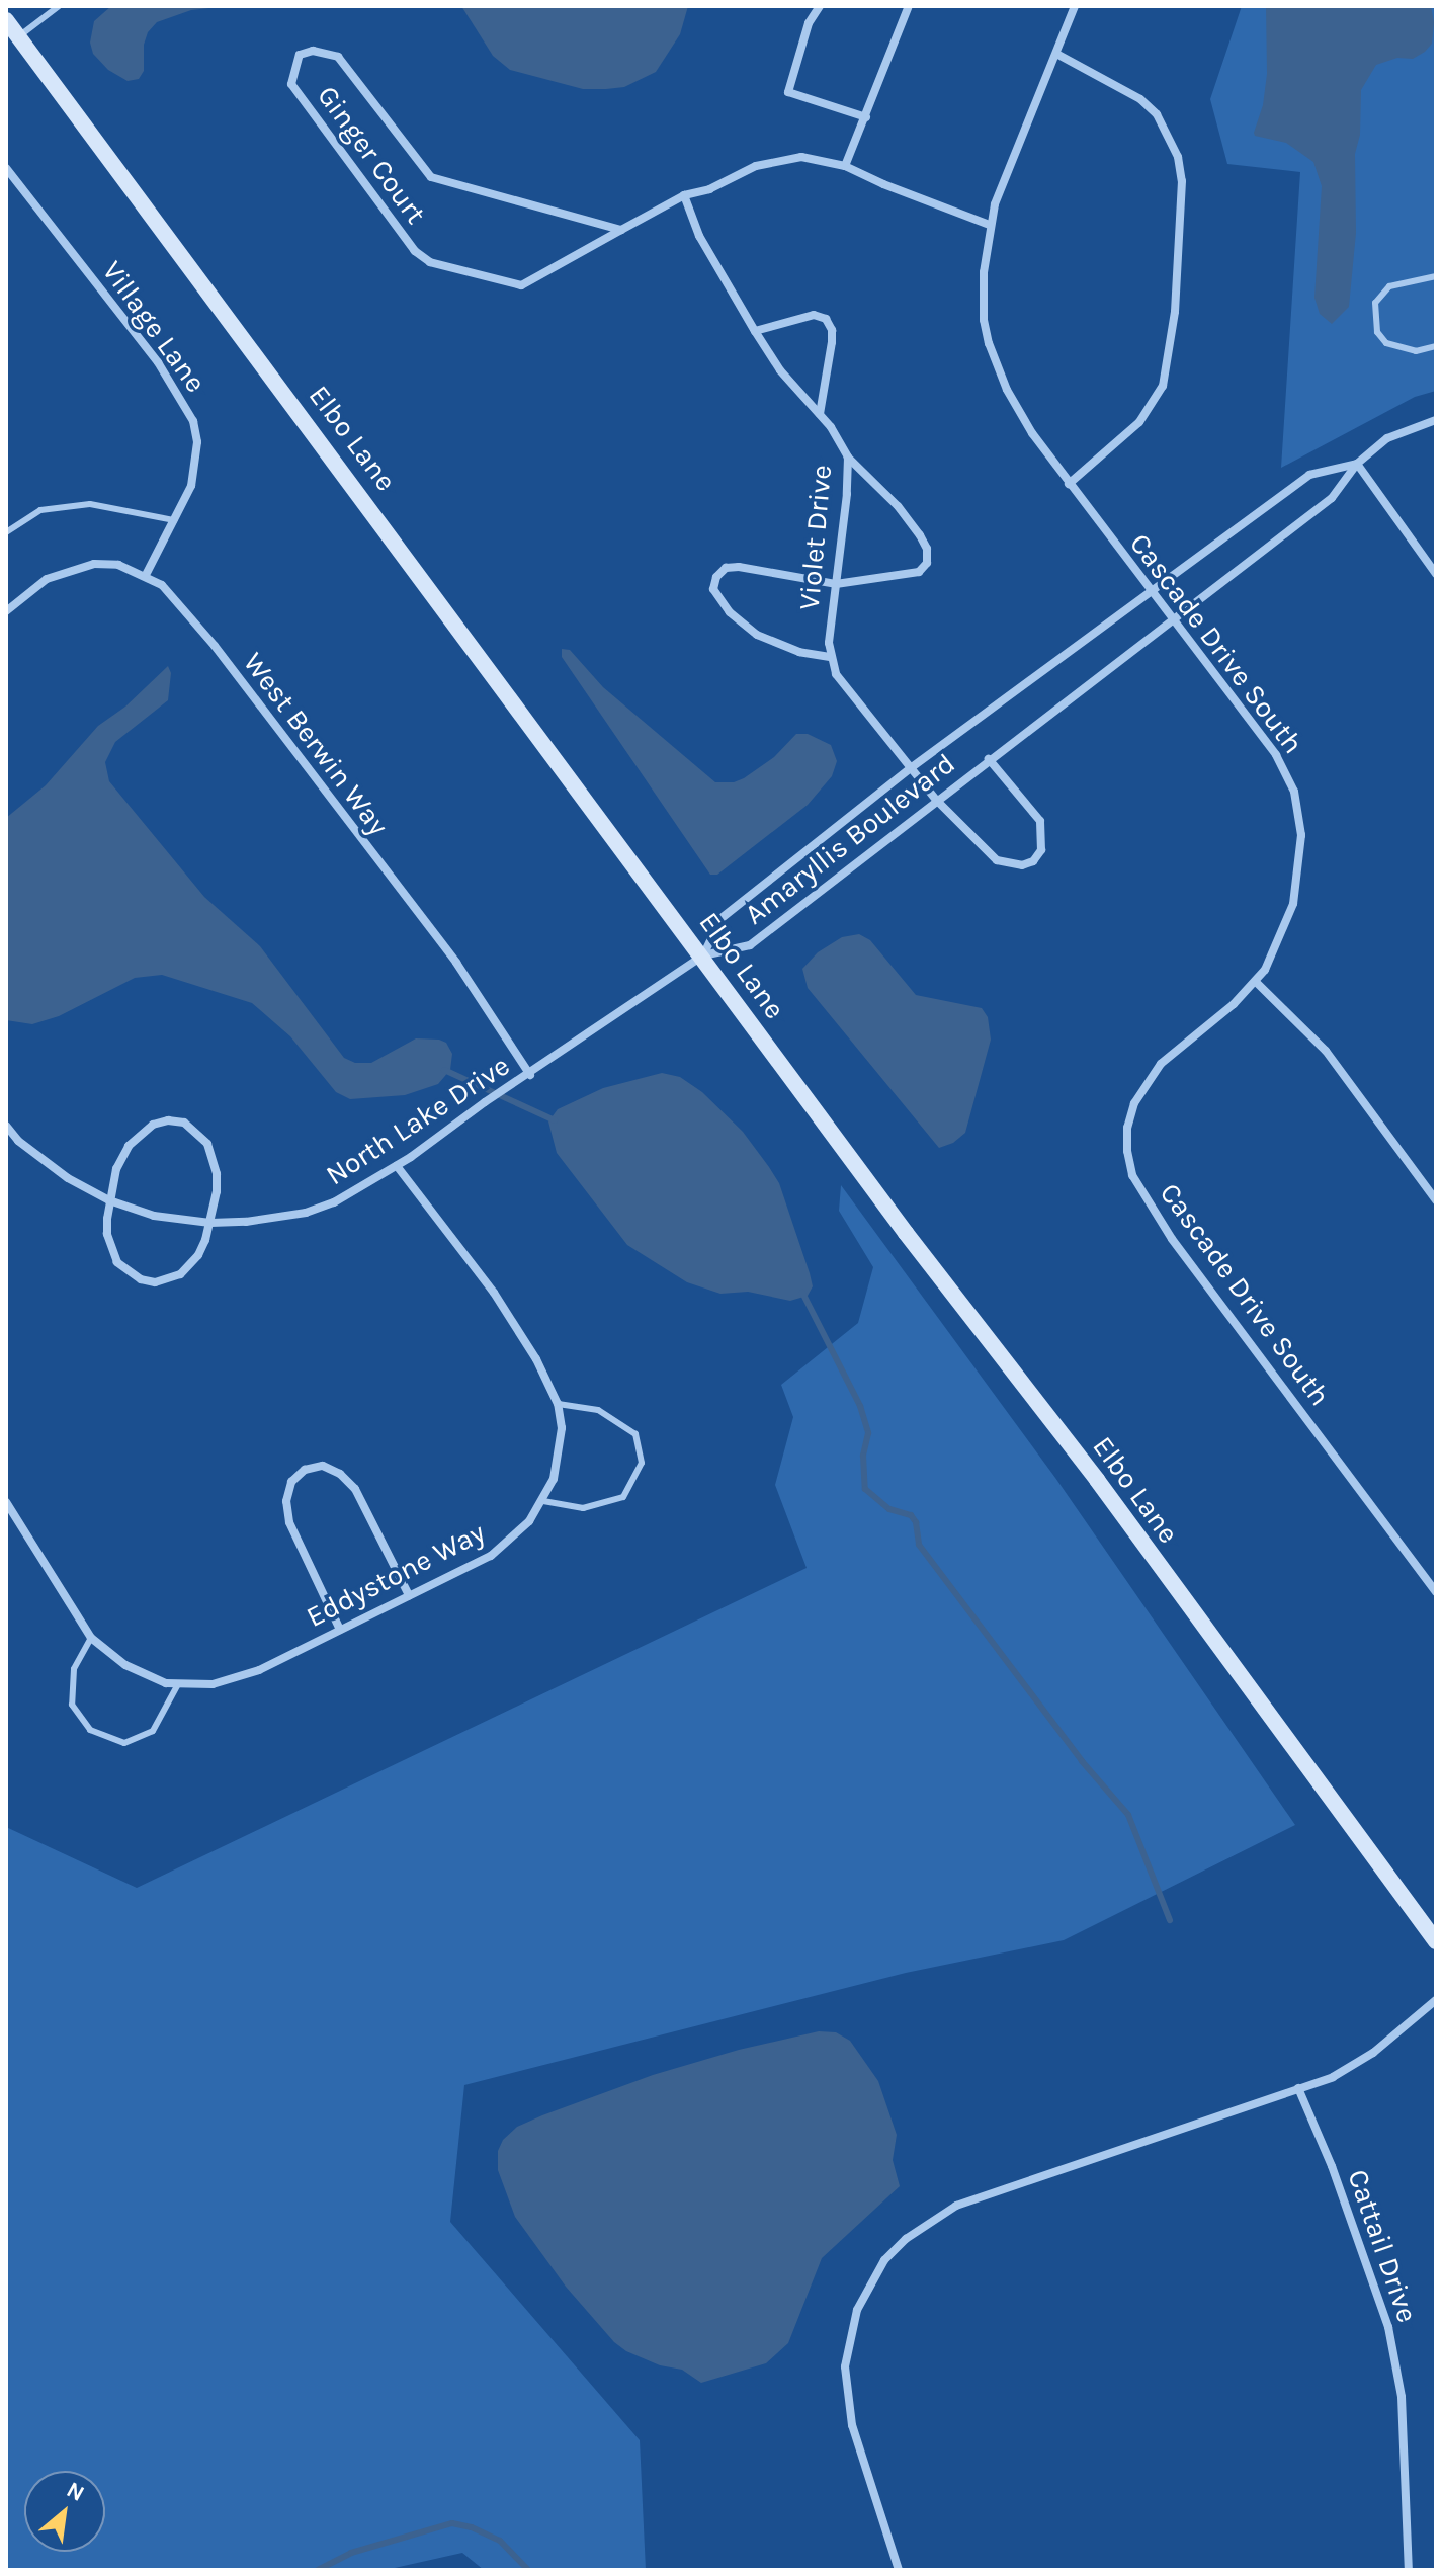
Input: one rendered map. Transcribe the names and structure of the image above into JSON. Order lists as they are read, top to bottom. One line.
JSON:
{"streets":{"street":["Ginger Court","Village Lane","Elbo Lane","Violet Drive","Cascade Drive South","West Berwin Way","Amaryllis Boulevard","North Lake Drive","Eddystone Way","Cattail Drive"]},"crossings":[["Ginger Court","Violet Drive"],["Ginger Court","Cascade Drive South"],["Village Lane","West Berwin Way"],["Elbo Lane","Amaryllis Boulevard"],["Elbo Lane","North Lake Drive"],["Cascade Drive South","Amaryllis Boulevard"],["West Berwin Way","North Lake Drive"],["Amaryllis Boulevard","North Lake Drive"],["North Lake Drive","Eddystone Way"]],"north":"top right"}
